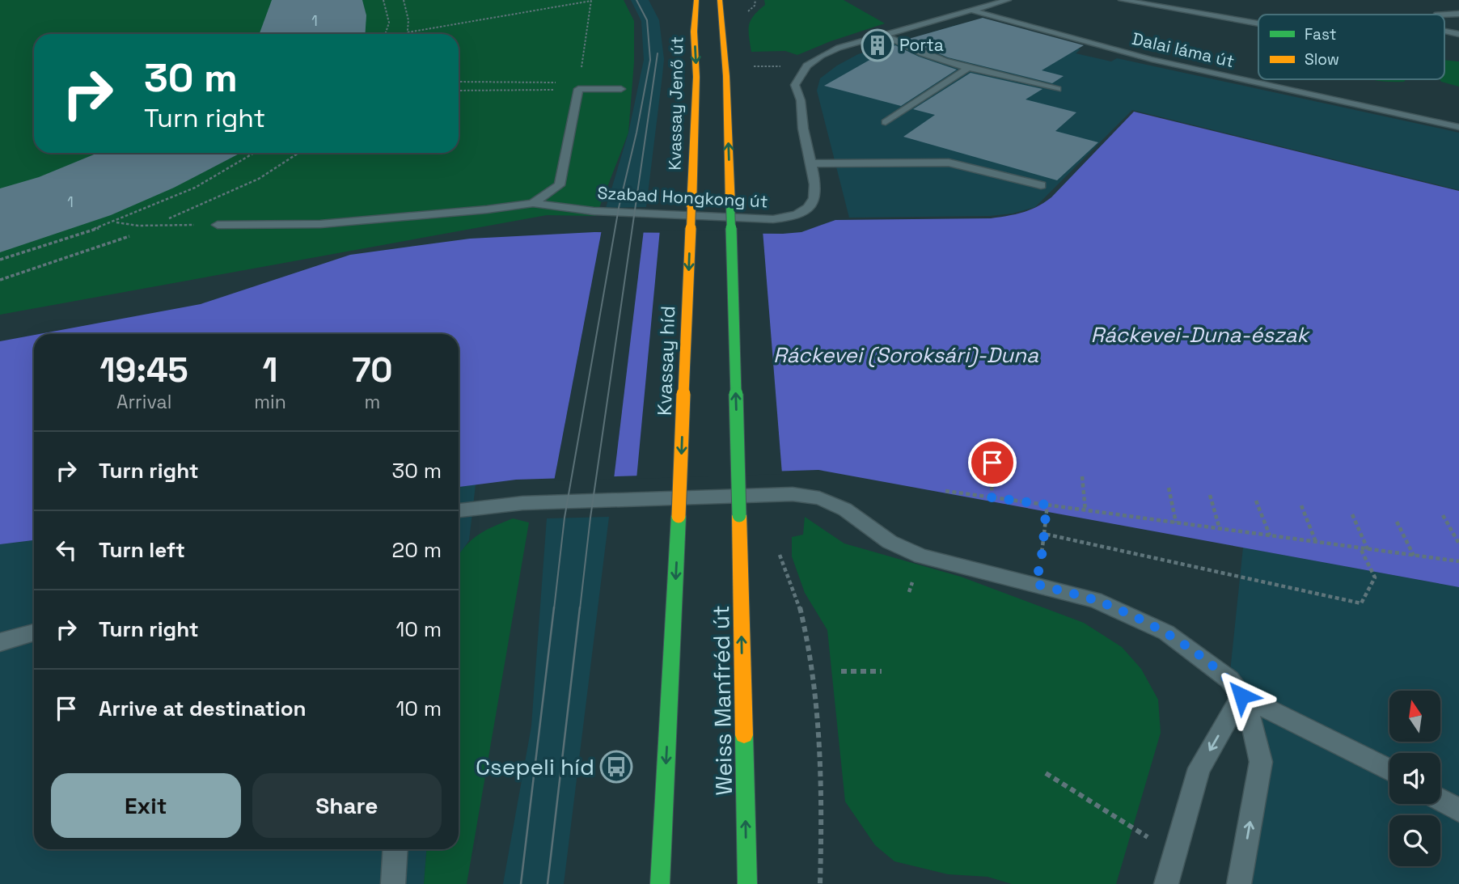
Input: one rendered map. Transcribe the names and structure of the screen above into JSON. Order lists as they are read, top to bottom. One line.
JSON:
{"streets":{"main road":["Kvassay Jenő út","Kvassay híd","Weiss Manfréd út"],"lane":["Dalai láma út","Szabad Hongkong út"]},"crossings":[["Kvassay Jenő út","Kvassay híd"]],"one_way":["Kvassay Jenő út","Kvassay híd","Weiss Manfréd út"],"water":["Ráckevei-Duna-észak","Ráckevei (Soroksári)-Duna"],"places":{"building":["Porta"],"bus stop":["Csepeli híd"]},"house_numbers":["1","1"],"legend":["Fast","Slow"],"north":"top","page":{"turn":["30 m","Turn right"],"eta":["19:45","Arrival","1","min","70","m"],"list":[{"name":"Turn right","value":"30 m"},{"name":"Turn left","value":"20 m"},{"name":"Turn right","value":"10 m"},{"name":"Arrive at destination","value":"10 m"}],"buttons":["Exit","Share"]}}
